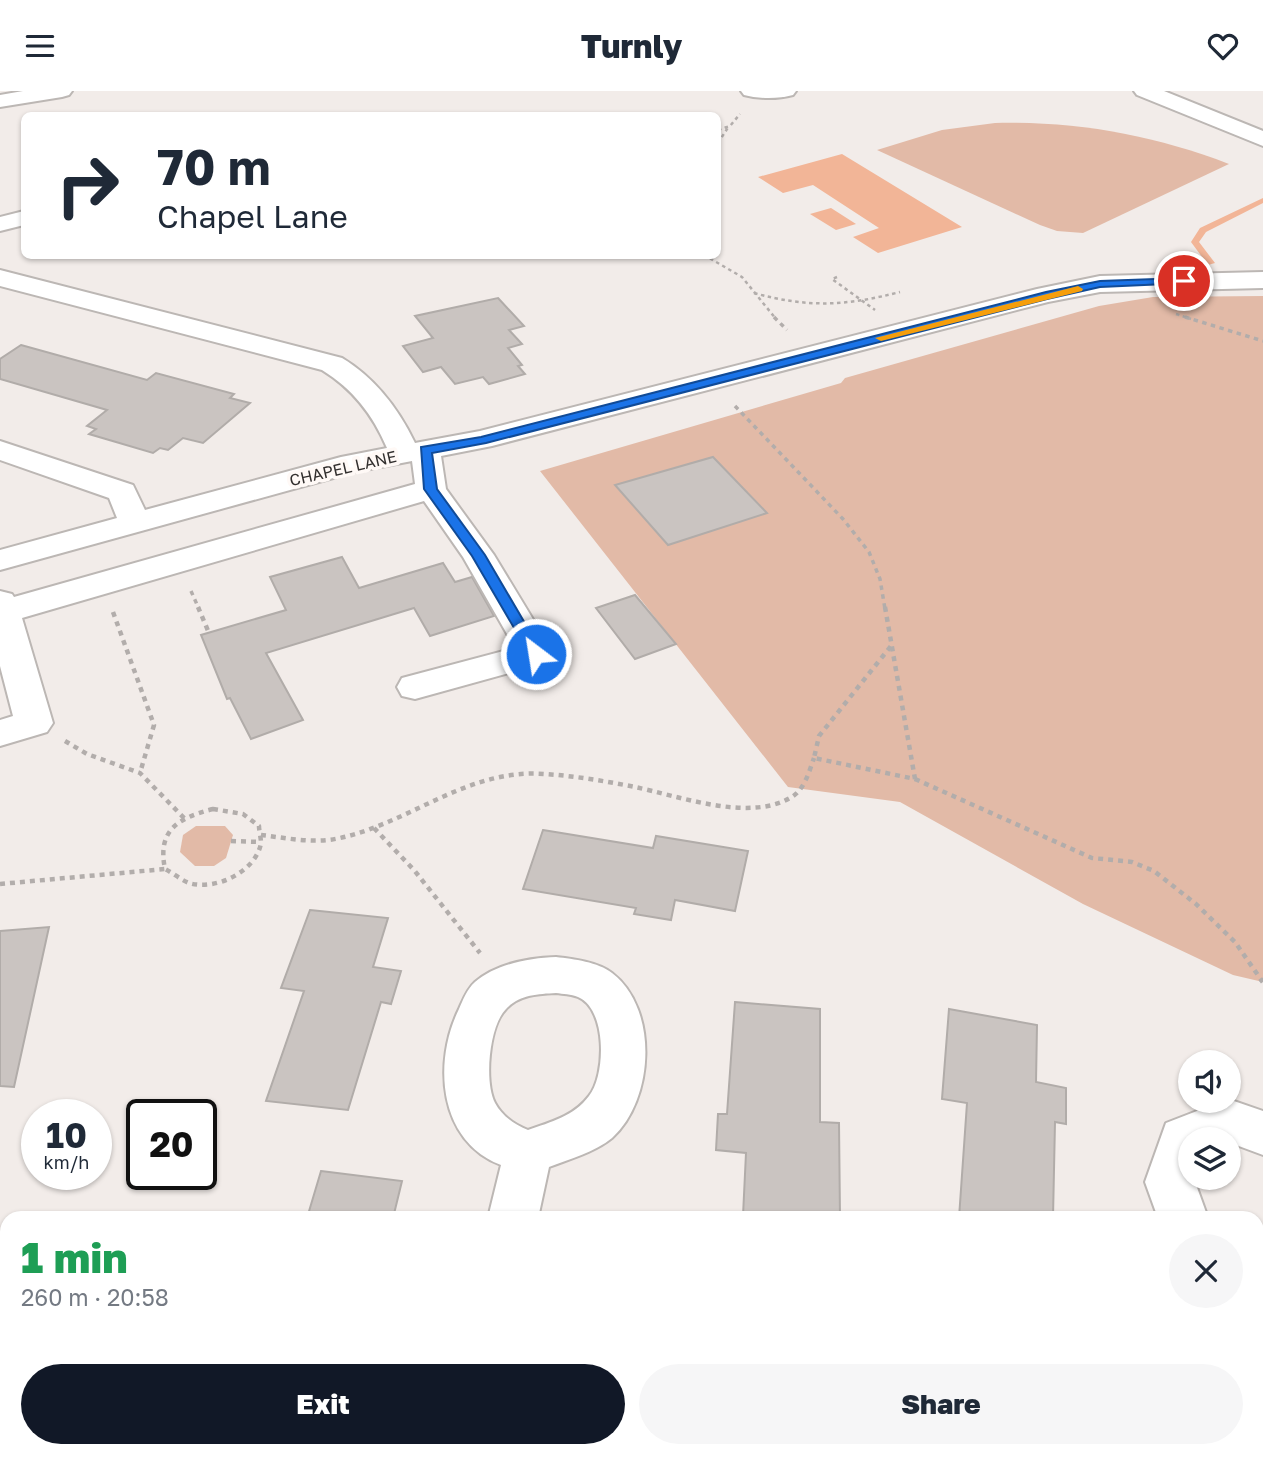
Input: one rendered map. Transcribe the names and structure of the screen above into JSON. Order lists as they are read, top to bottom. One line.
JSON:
{"streets":{"street":["CHAPEL LANE"]},"page":{"header":"Turnly","turn":["70 m","Chapel Lane"],"speed":"10 km/h","limit":"20","heading":["1 min","260 m · 20:58"],"buttons":["Exit","Share"]}}
